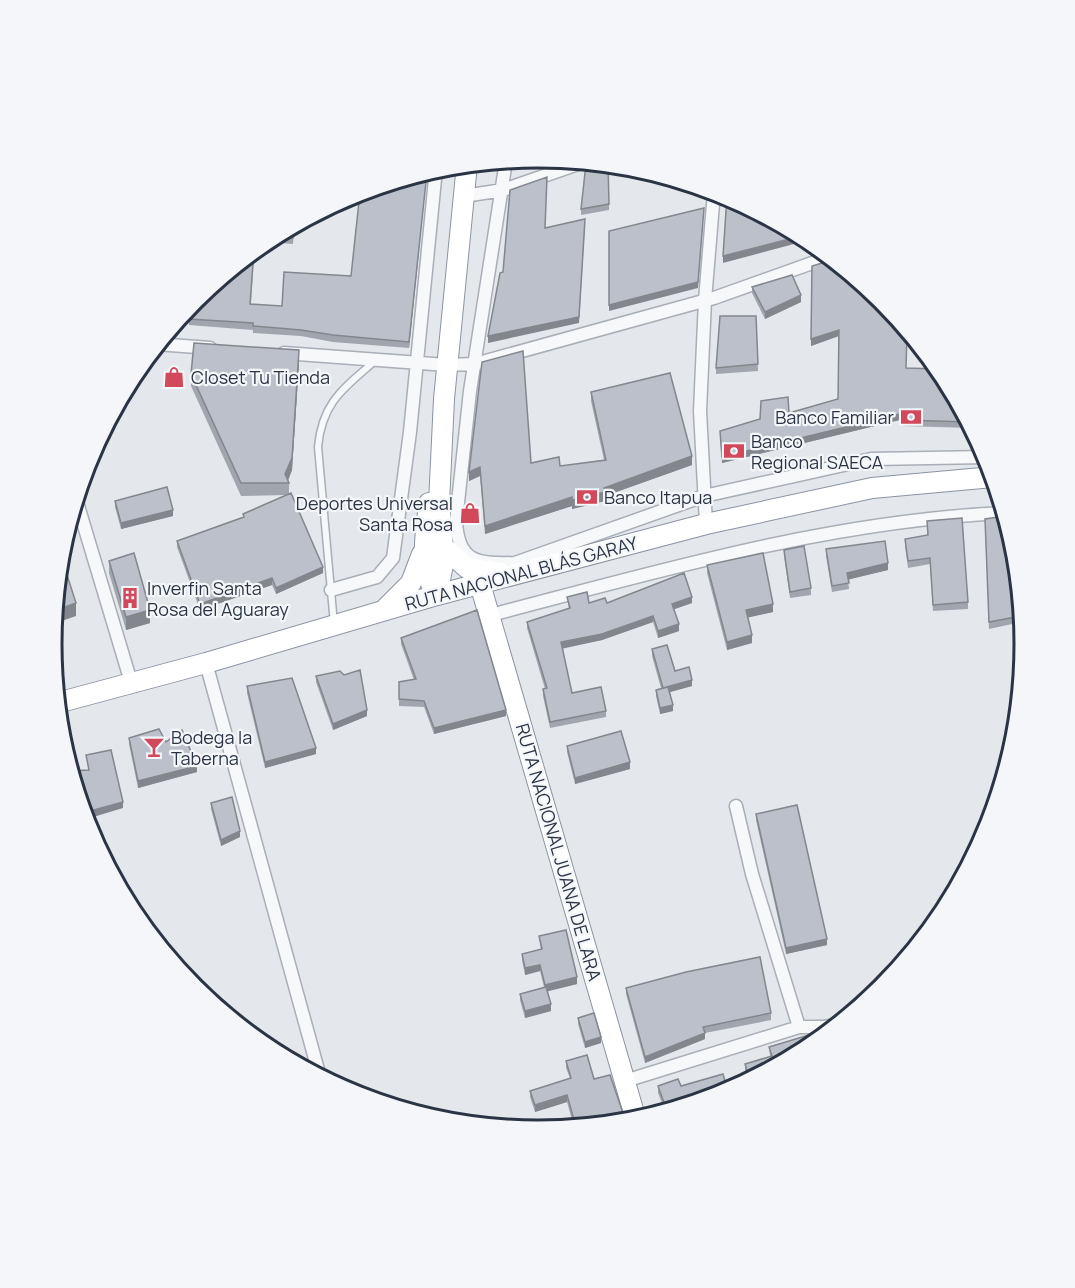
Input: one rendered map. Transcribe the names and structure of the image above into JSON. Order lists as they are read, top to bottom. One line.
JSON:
{"streets":{"highway":["RUTA NACIONAL BLÁS GARAY","RUTA NACIONAL JUANA DE LARA"]},"crossings":[["RUTA NACIONAL BLÁS GARAY","RUTA NACIONAL JUANA DE LARA"]],"places":{"shop":["Closet Tu Tienda","Deportes Universal Santa Rosa"],"bank":["Banco Familiar","Banco Regional SAECA","Banco Itapua"],"building":["Inverfin Santa Rosa del Aguaray"],"bar":["Bodega la Taberna"]}}
